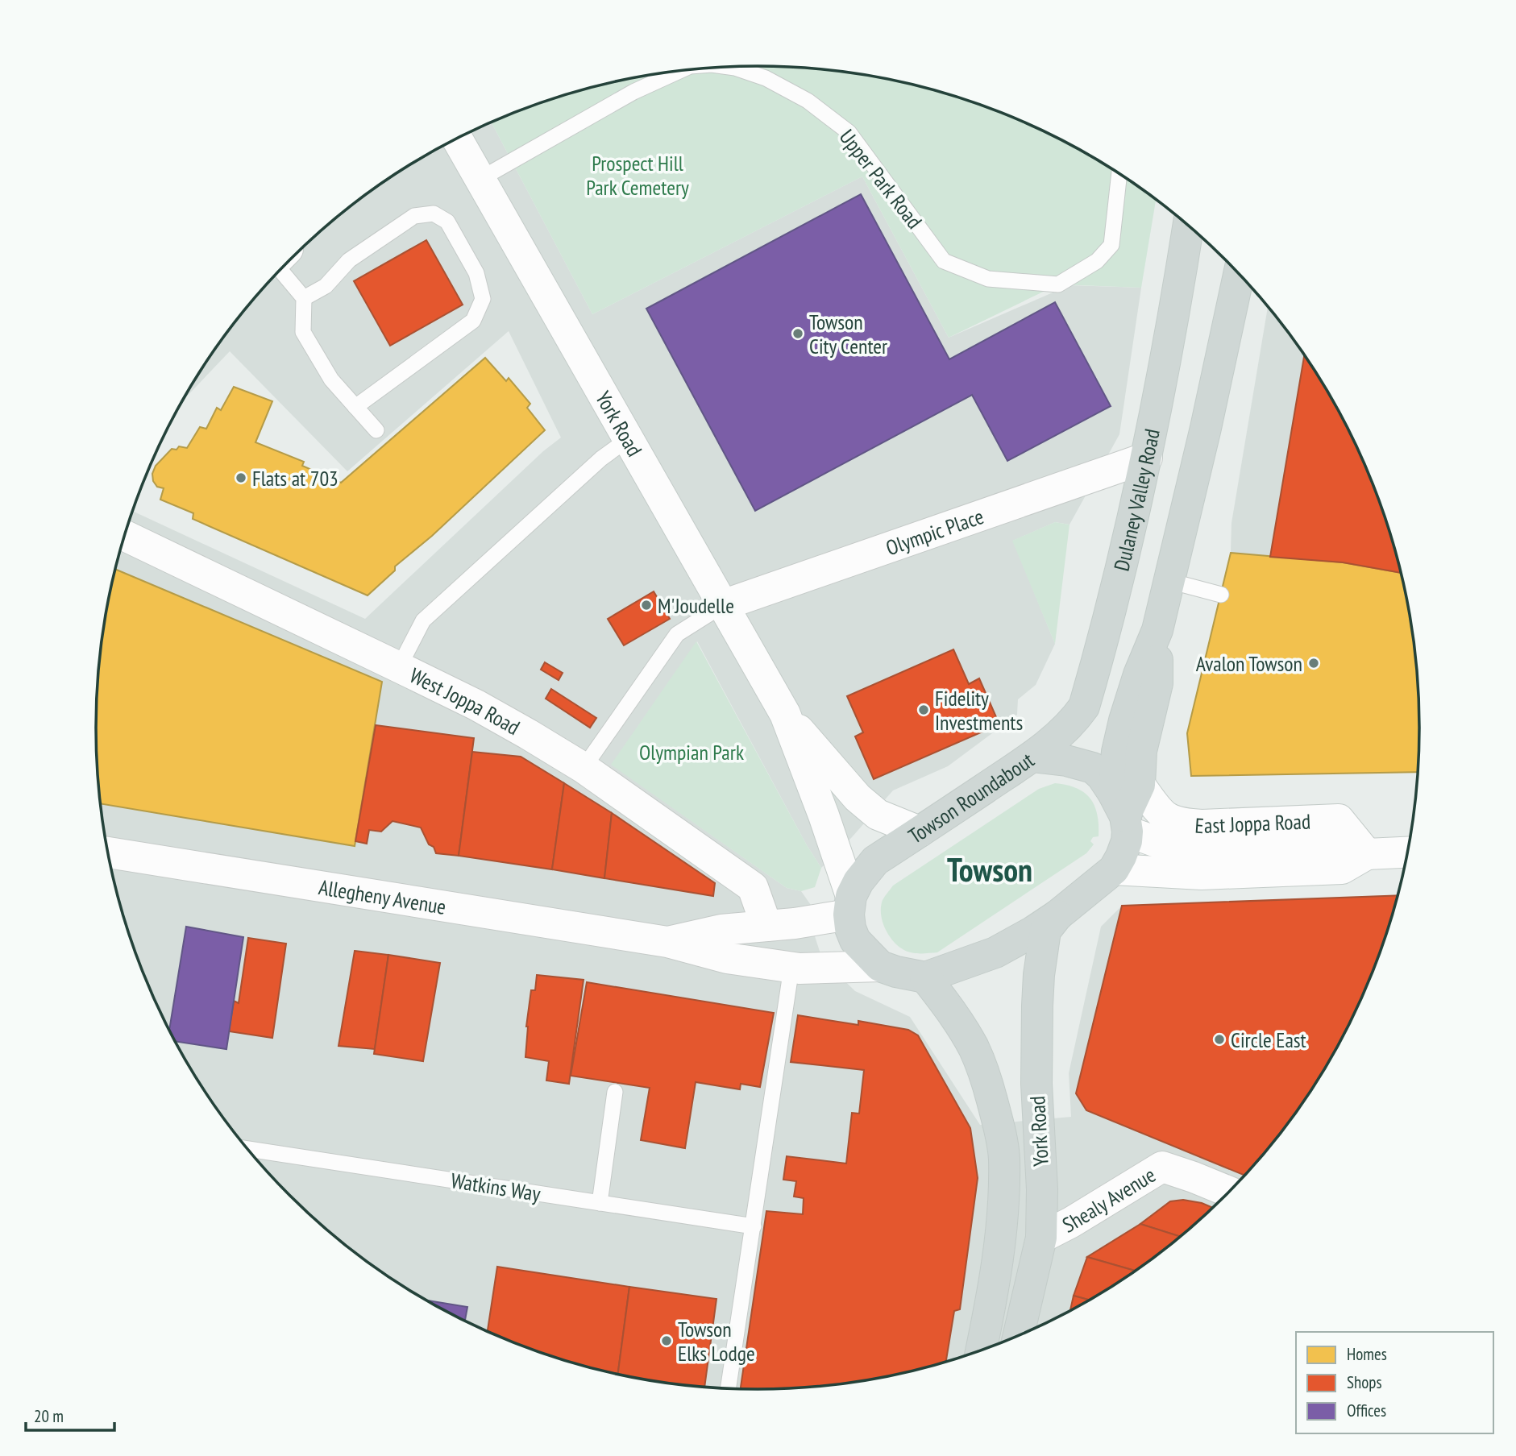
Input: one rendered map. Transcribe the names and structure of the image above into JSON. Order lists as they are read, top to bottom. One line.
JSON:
{"streets":{"main road":["York Road","Dulaney Valley Road","Towson Roundabout"],"street":["Olympic Place","West Joppa Road","East Joppa Road","Allegheny Avenue","Shealy Avenue"],"lane":["Upper Park Road","Watkins Way"]},"crossings":[["Upper Park Road","York Road"],["York Road","Olympic Place"],["York Road","Towson Roundabout"],["York Road","Allegheny Avenue"],["York Road","Shealy Avenue"],["Dulaney Valley Road","Olympic Place"],["Dulaney Valley Road","Towson Roundabout"],["West Joppa Road","Allegheny Avenue"],["Towson Roundabout","East Joppa Road"],["Towson Roundabout","Allegheny Avenue"]],"districts":["Towson"],"parks":["Prospect Hill Park Cemetery","Olympian Park"],"places":["Towson City Center","Flats at 703","M'Joudelle","Avalon Towson","Fidelity Investments","Circle East","Towson Elks Lodge"],"legend":["Homes","Shops","Offices"],"scale_bar":"20 m"}
